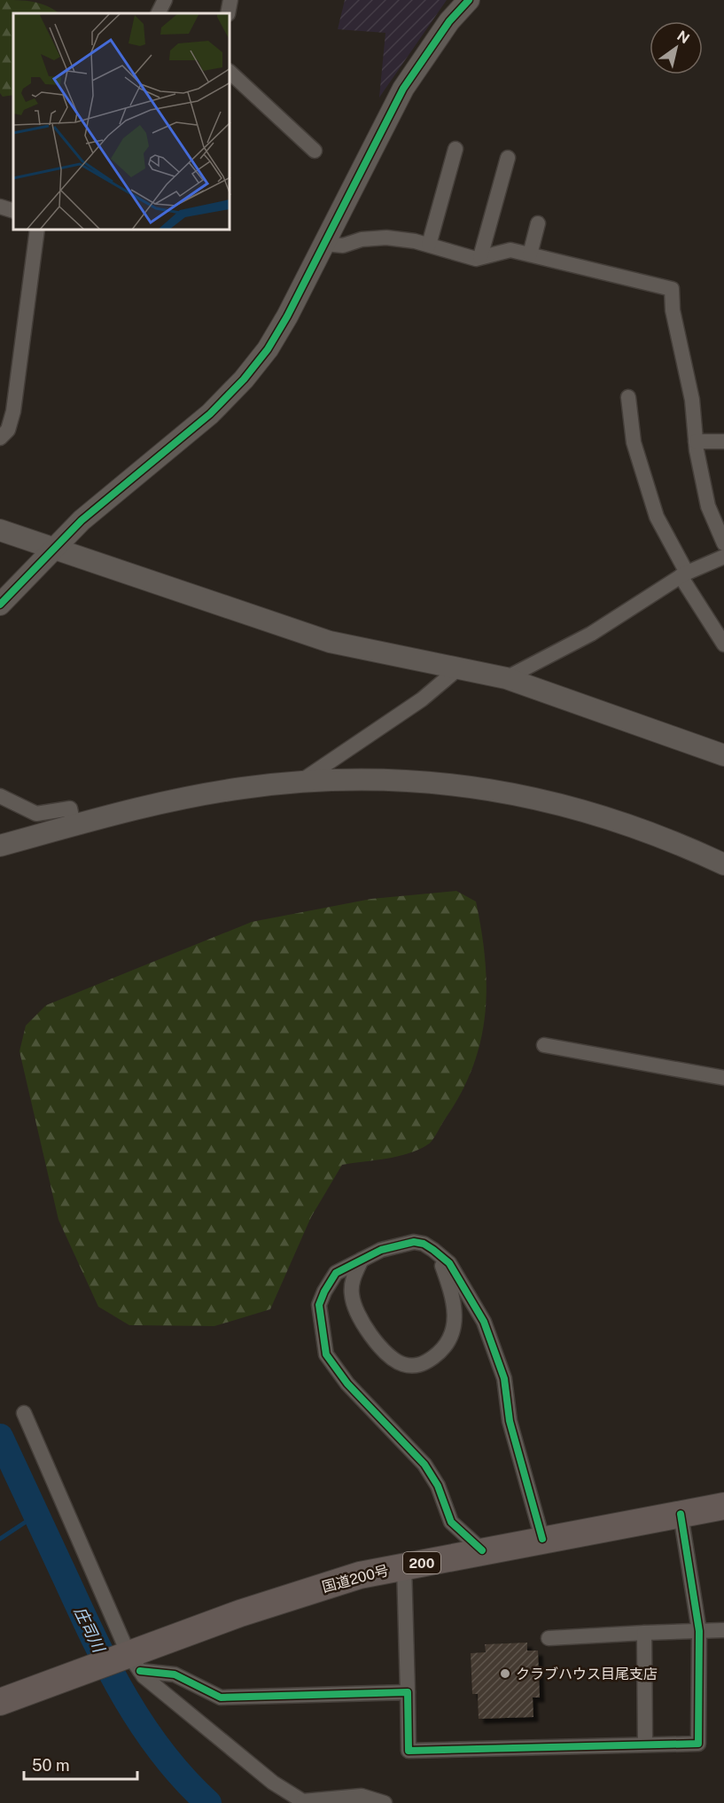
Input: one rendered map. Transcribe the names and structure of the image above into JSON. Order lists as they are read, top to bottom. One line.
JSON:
{"streets":{"highway":["200","国道200号"]},"water":["庄司川"],"places":["クラブハウス目尾支店"],"scale_bar":"50 m","north":"top right"}
